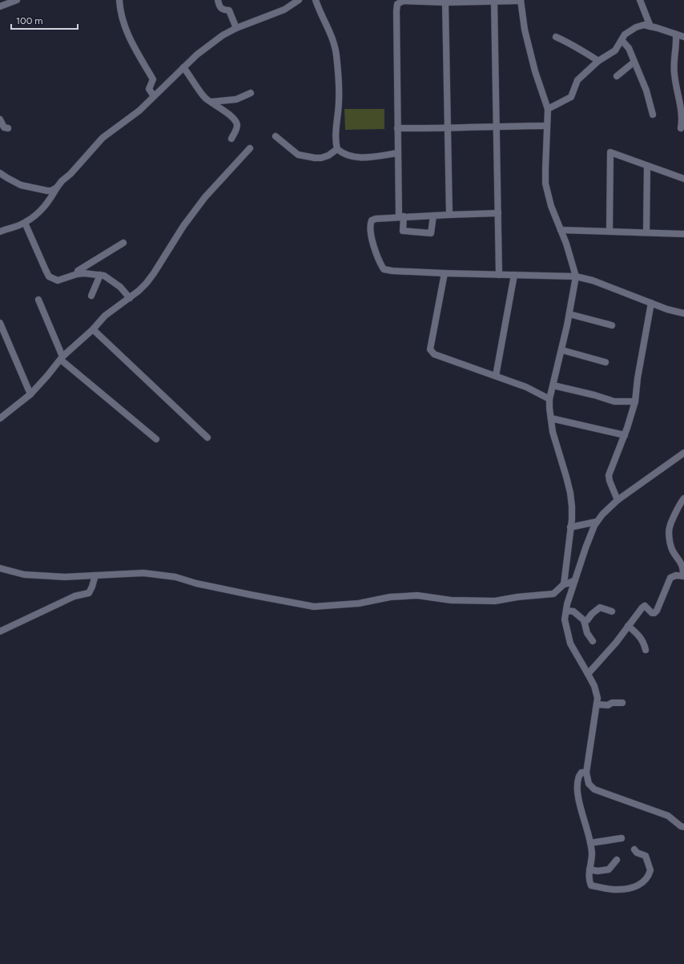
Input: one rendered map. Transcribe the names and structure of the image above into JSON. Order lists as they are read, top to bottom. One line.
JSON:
{"scale_bar":"100 m"}
